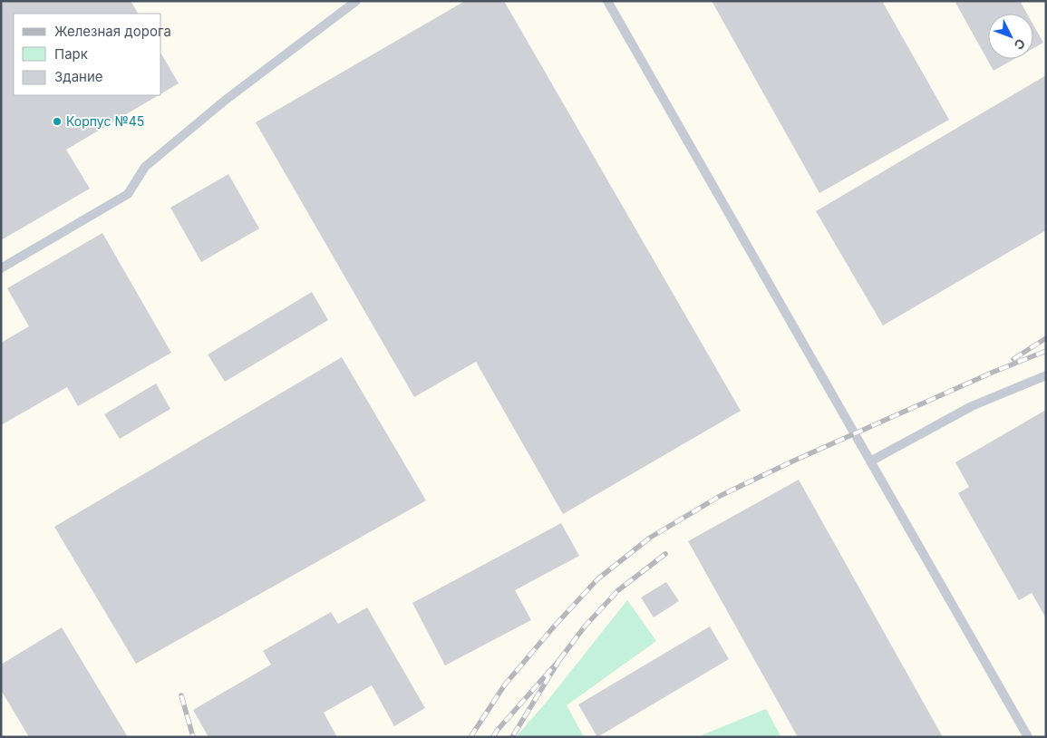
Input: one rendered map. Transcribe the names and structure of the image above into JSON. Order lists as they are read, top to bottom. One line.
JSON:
{"places":["Корпус №45"],"legend":["Железная дорога","Парк","Здание"],"north":"bottom right"}
